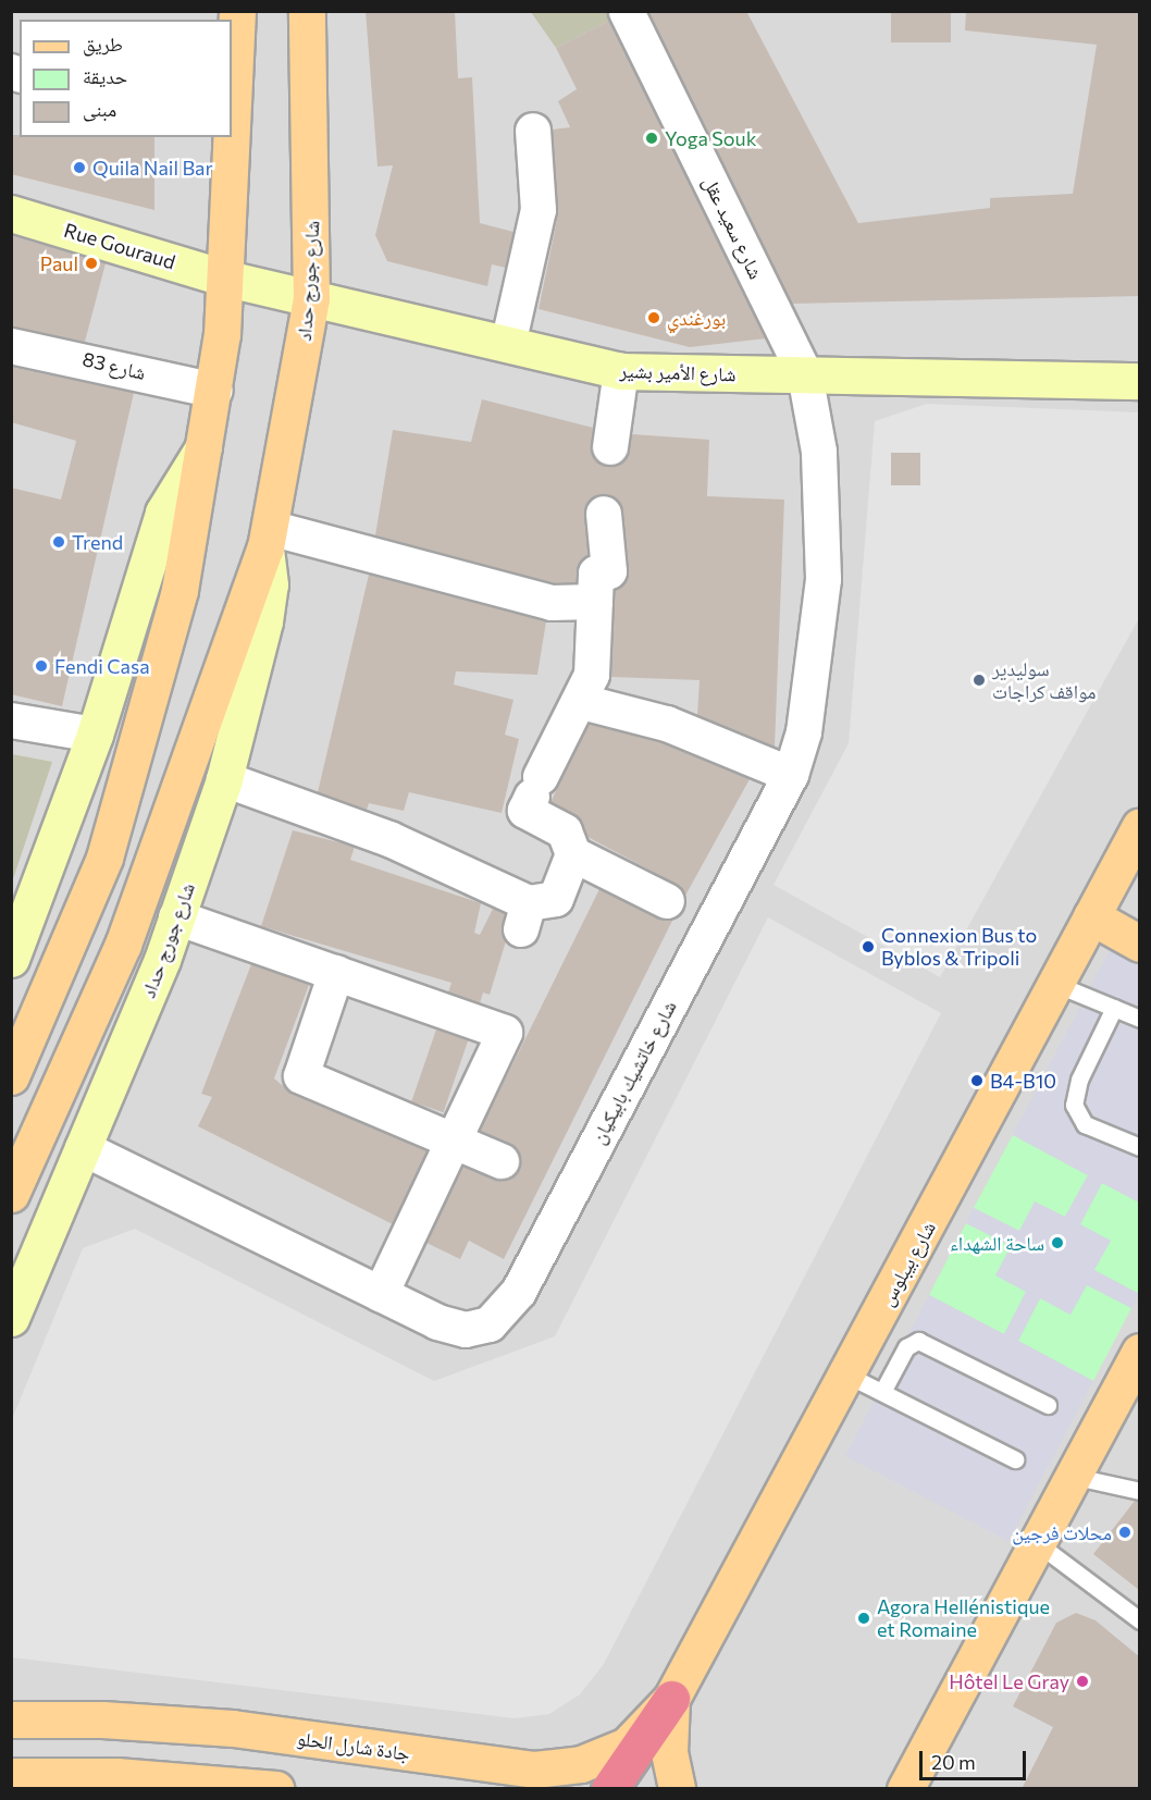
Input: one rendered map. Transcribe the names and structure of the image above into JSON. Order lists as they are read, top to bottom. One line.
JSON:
{"streets":{"main road":["Rue Gouraud","شارع جورج حداد","شارع الأمير بشير","شارع بيبلوس","جادة شارل الحلو"],"street":["شارع سعيد عقل","شارع 83","شارع خاتشيك بابيكيان"]},"crossings":[["شارع سعيد عقل","شارع الأمير بشير"],["شارع سعيد عقل","شارع خاتشيك بابيكيان"],["Rue Gouraud","شارع الأمير بشير"],["شارع جورج حداد","شارع الأمير بشير"],["شارع جورج حداد","شارع خاتشيك بابيكيان"],["شارع الأمير بشير","شارع خاتشيك بابيكيان"],["شارع بيبلوس","جادة شارل الحلو"]],"places":["Yoga Souk","Quila Nail Bar","Paul","بورغندي","Trend","Fendi Casa","سوليدير مواقف كراجات","Connexion Bus to Byblos & Tripoli","B4-B10","ساحة الشهداء","محلات فرجين","Agora Hellénistique et Romaine","Hôtel Le Gray"],"legend":["طريق","حديقة","مبنى"],"scale_bar":"20 m"}
